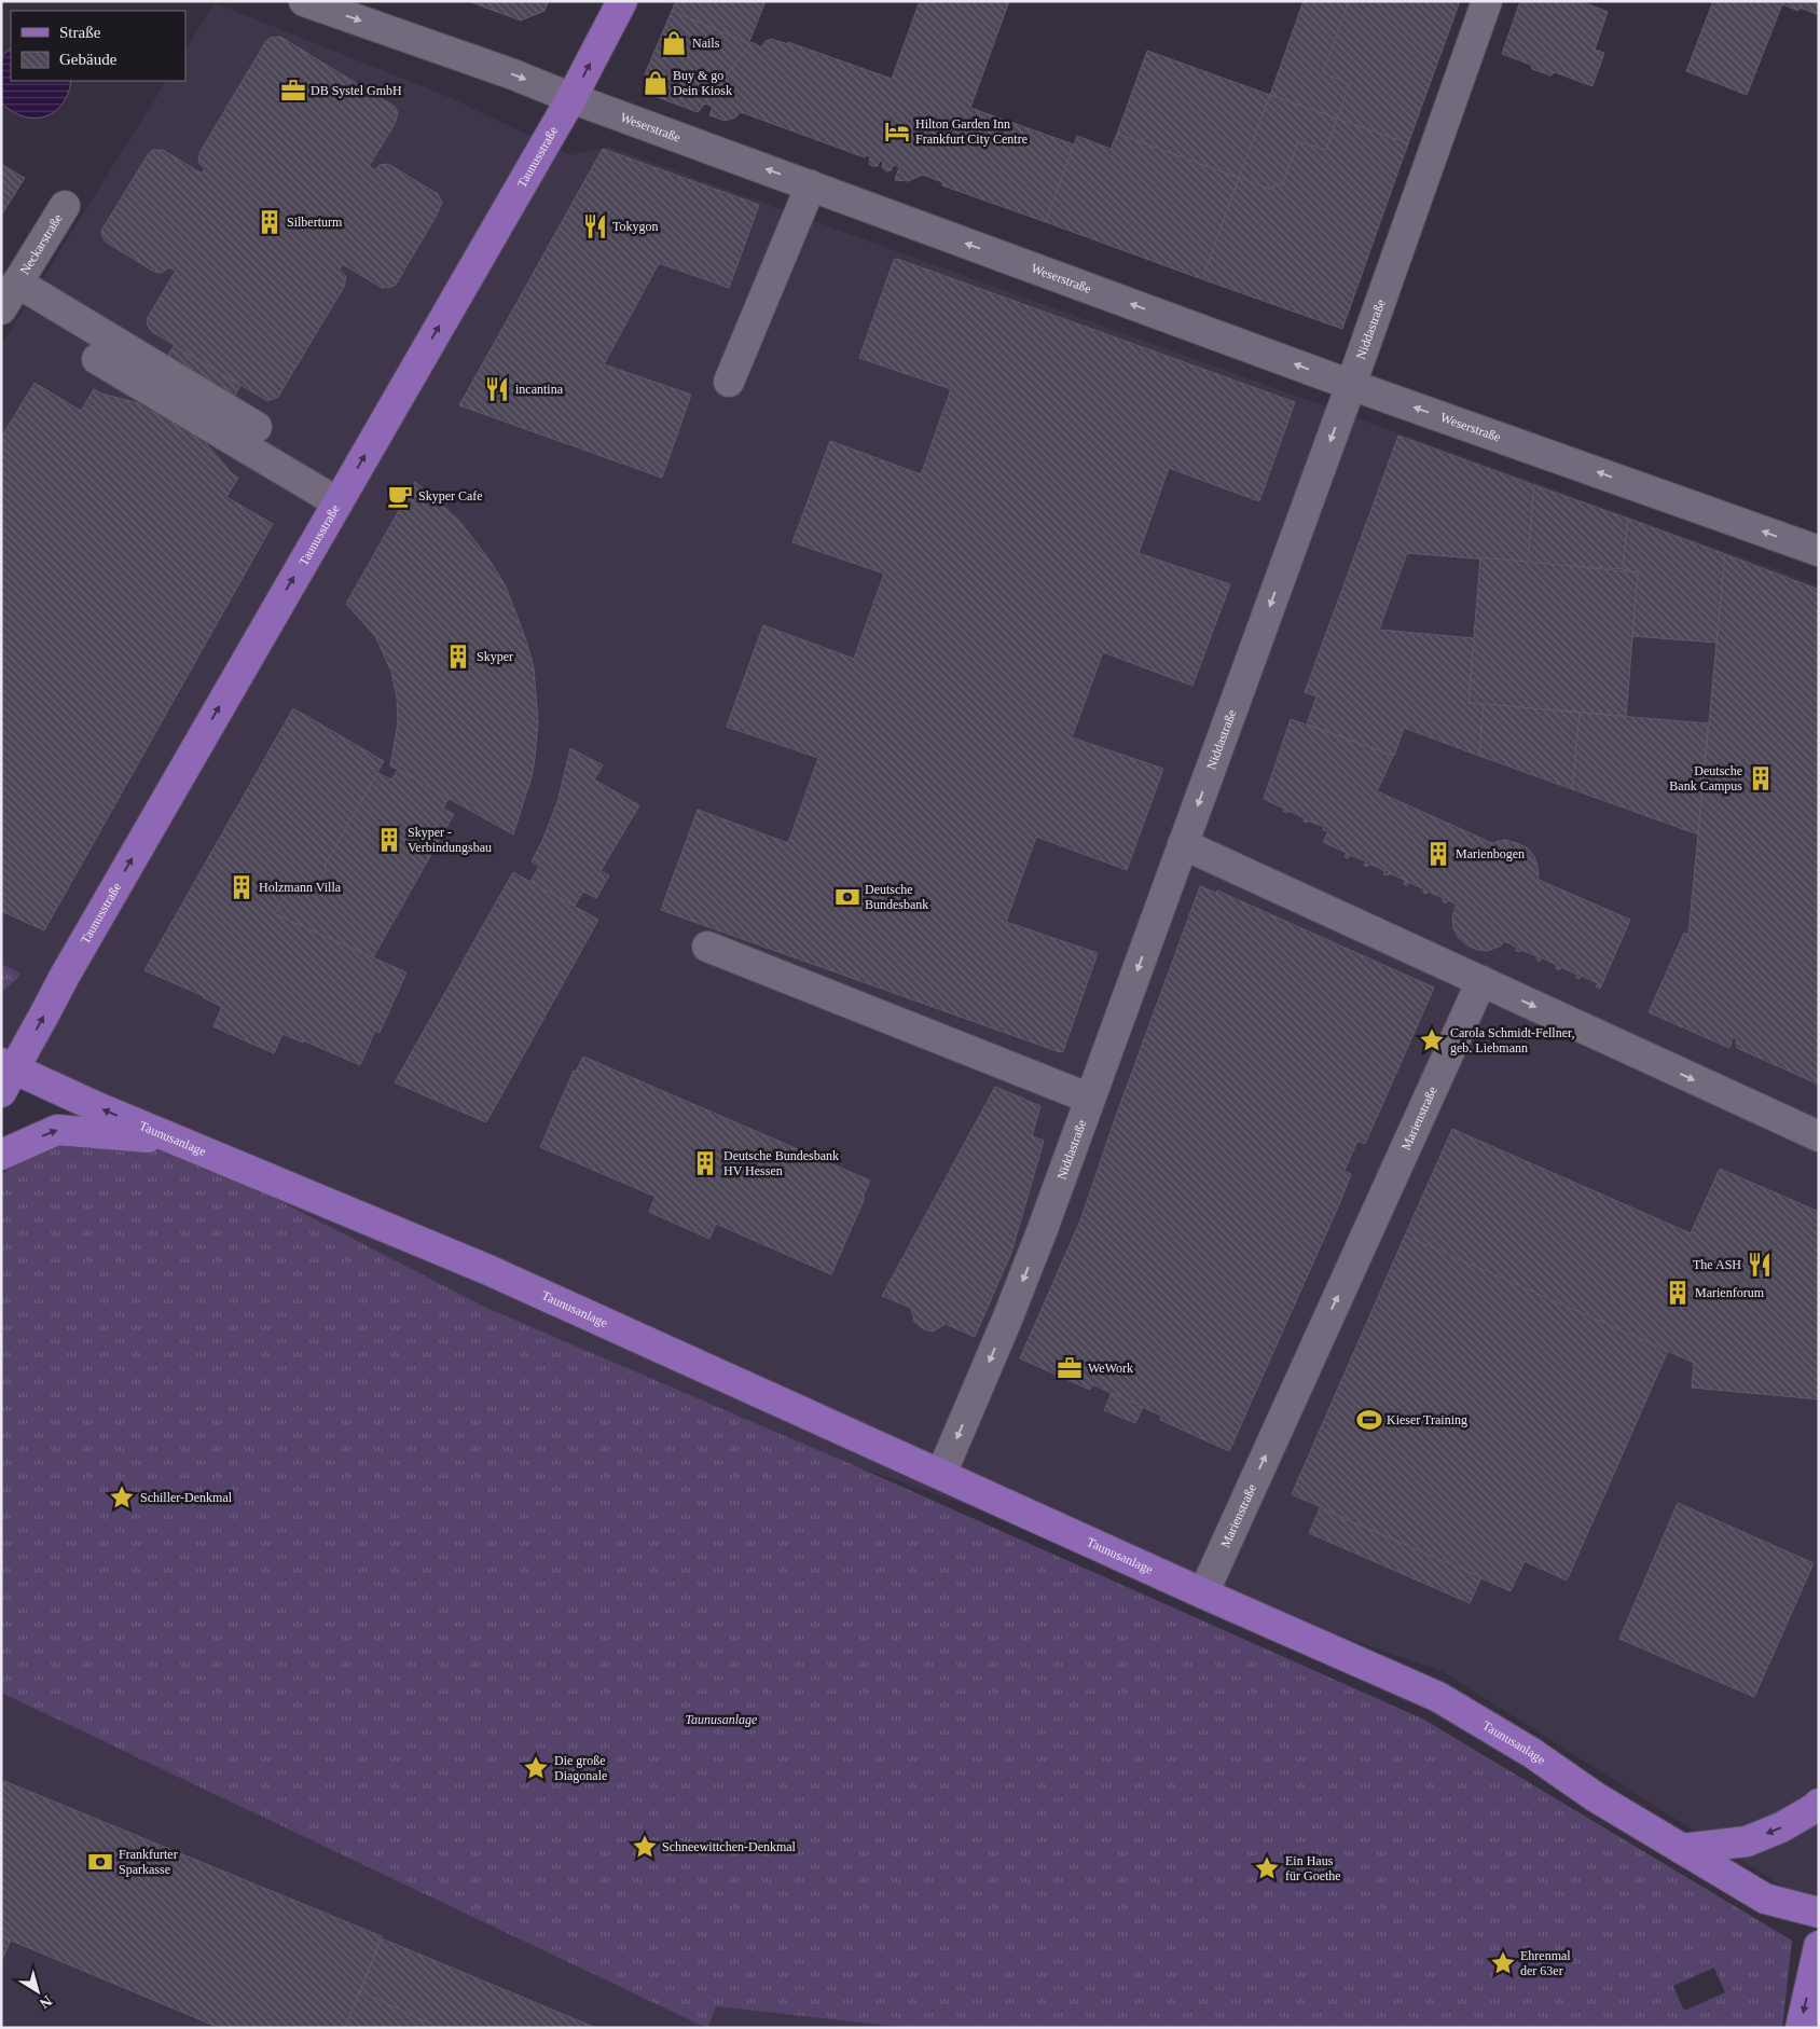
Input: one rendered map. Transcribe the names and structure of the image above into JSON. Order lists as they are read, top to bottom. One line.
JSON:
{"streets":{"main road":["Taunusstraße","Taunusanlage"],"street":["Weserstraße","Neckarstraße","Niddastraße","Marienstraße"]},"crossings":[["Weserstraße","Taunusstraße"],["Weserstraße","Niddastraße"],["Taunusstraße","Taunusanlage"],["Niddastraße","Taunusanlage"],["Marienstraße","Taunusanlage"]],"one_way":["Taunusstraße","Niddastraße","Marienstraße"],"parks":["Taunusanlage"],"places":{"shop":["Nails","Buy & go Dein Kiosk"],"office":["DB Systel GmbH","WeWork"],"hotel":["Hilton Garden Inn Frankfurt City Centre"],"building":["Silberturm","Skyper","Deutsche Bank Campus","Skyper - Verbindungsbau","Marienbogen","Holzmann Villa","Deutsche Bundesbank HV Hessen","Marienforum"],"restaurant":["Tokygon","incantina","The ASH"],"cafe":["Skyper Cafe"],"bank":["Deutsche Bundesbank","Frankfurter Sparkasse"],"place":["Carola Schmidt-Fellner, geb. Liebmann","Schiller-Denkmal","Die große Diagonale","Schneewittchen-Denkmal","Ein Haus für Goethe","Ehrenmal der 63er"],"sports":["Kieser Training"]},"legend":["Straße","Gebäude"],"north":"bottom right"}
